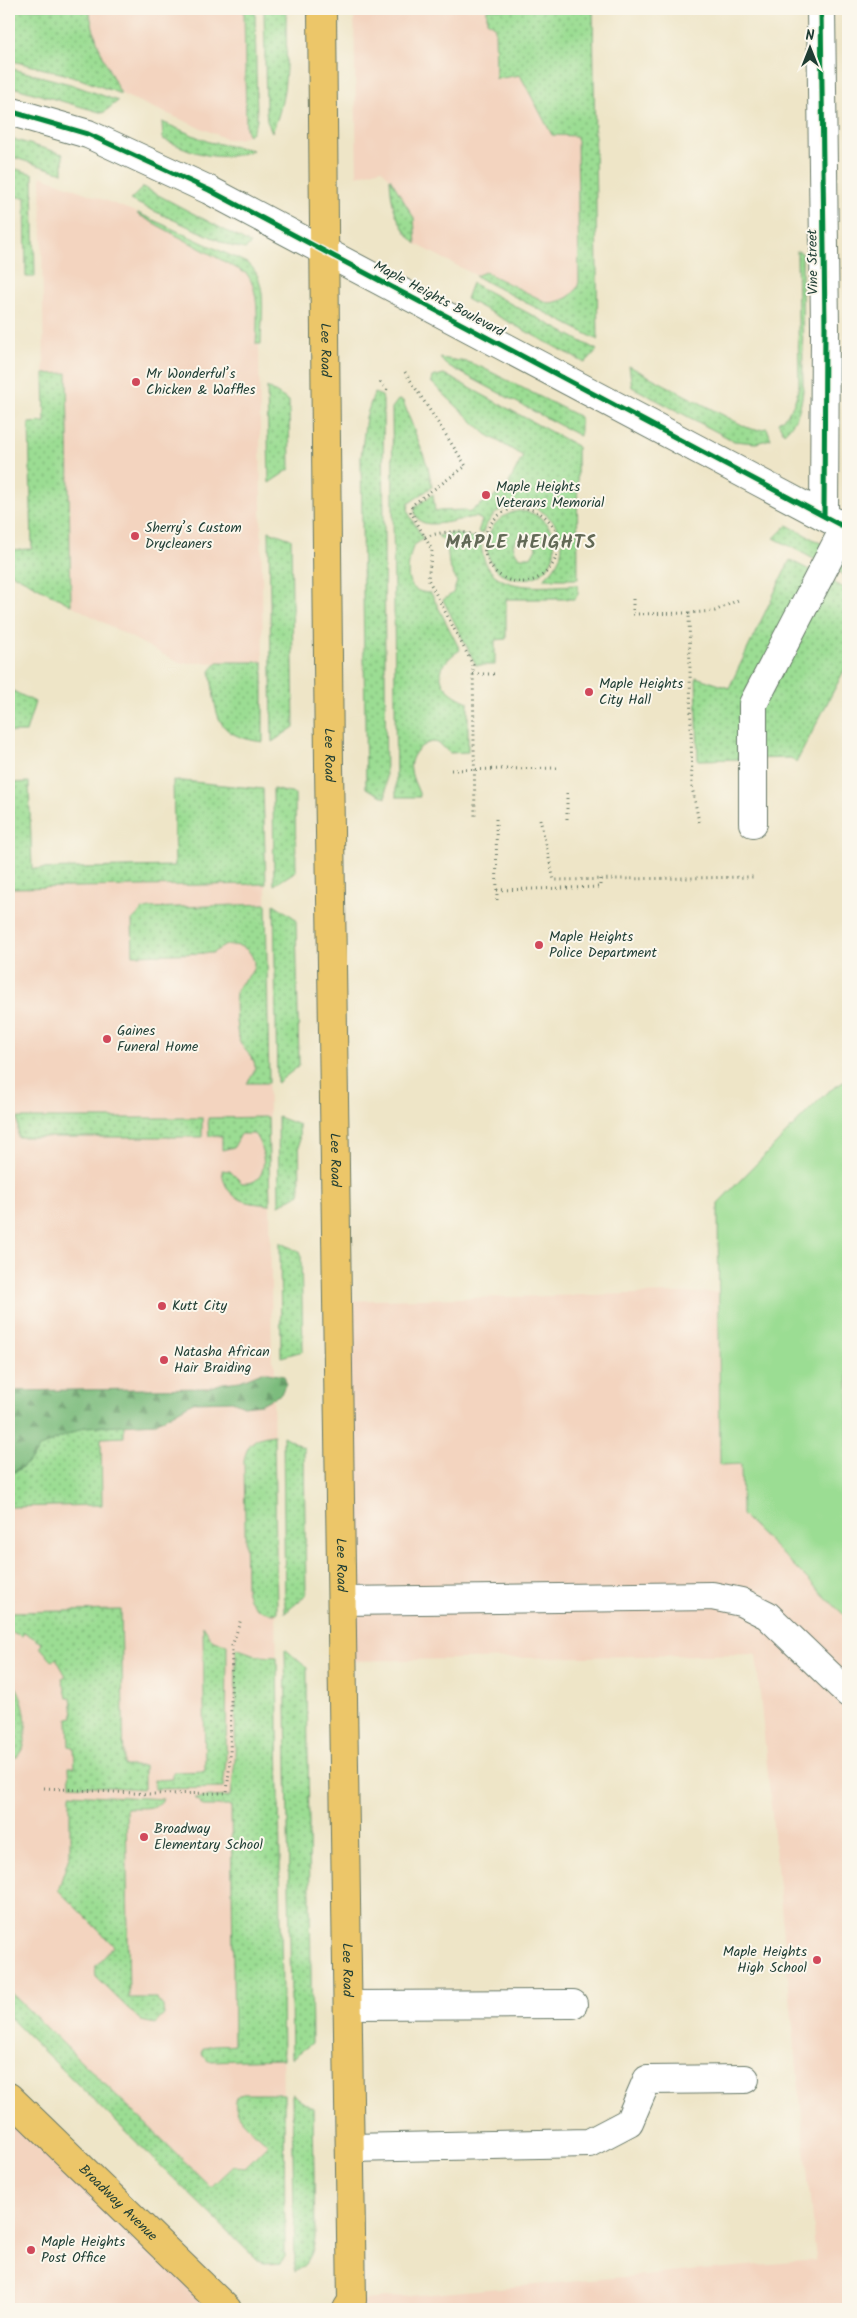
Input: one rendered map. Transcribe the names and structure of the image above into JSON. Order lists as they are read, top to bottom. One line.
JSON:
{"streets":{"main road":["Lee Road","Broadway Avenue"],"street":["Vine Street","Maple Heights Boulevard"]},"crossings":[["Vine Street","Maple Heights Boulevard"],["Maple Heights Boulevard","Lee Road"]],"districts":["MAPLE HEIGHTS"],"places":["Mr Wonderful’s Chicken & Waffles","Maple Heights Veterans Memorial","Sherry’s Custom Drycleaners","Maple Heights City Hall","Maple Heights Police Department","Gaines Funeral Home","Kutt City","Natasha African Hair Braiding","Broadway Elementary School","Maple Heights High School","Maple Heights Post Office"],"north":"top"}
